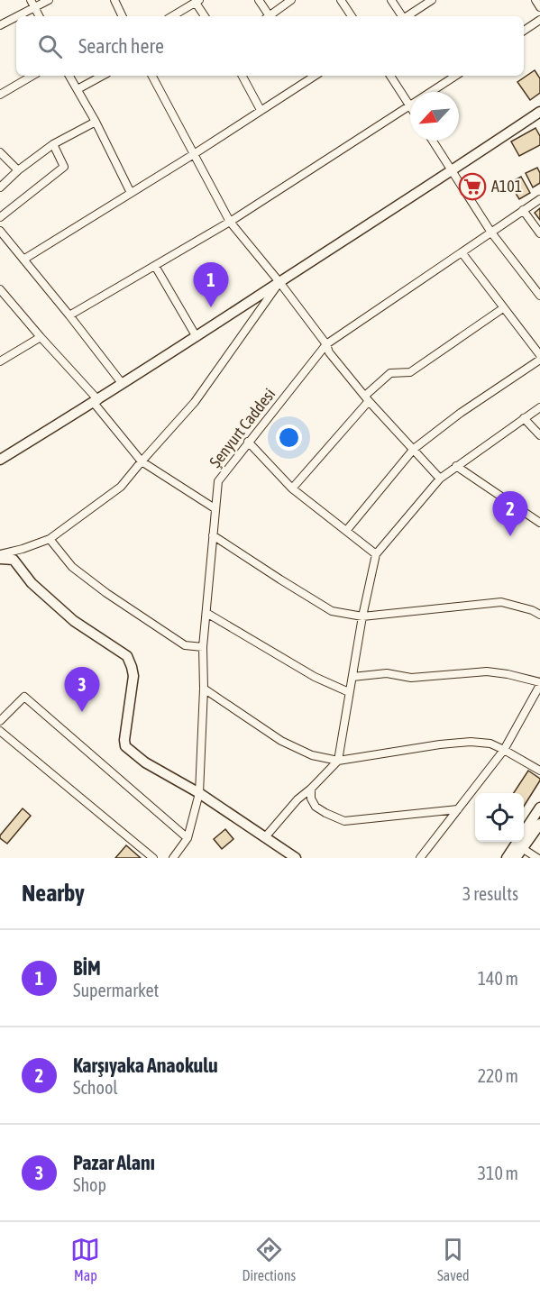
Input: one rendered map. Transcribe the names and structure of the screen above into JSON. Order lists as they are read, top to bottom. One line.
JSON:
{"streets":{"street":["Şenyurt Caddesi"]},"places":{"supermarket":["A101"]},"north":"bottom left","page":{"search":"Search here","pins":["1","2","3"],"heading":["Nearby","3 results"],"list":[{"mark":"1","name":"BİM","note":"Supermarket","value":"140 m"},{"mark":"2","name":"Karşıyaka Anaokulu","note":"School","value":"220 m"},{"mark":"3","name":"Pazar Alanı","note":"Shop","value":"310 m"}],"nav":["Map","Directions","Saved"]}}
